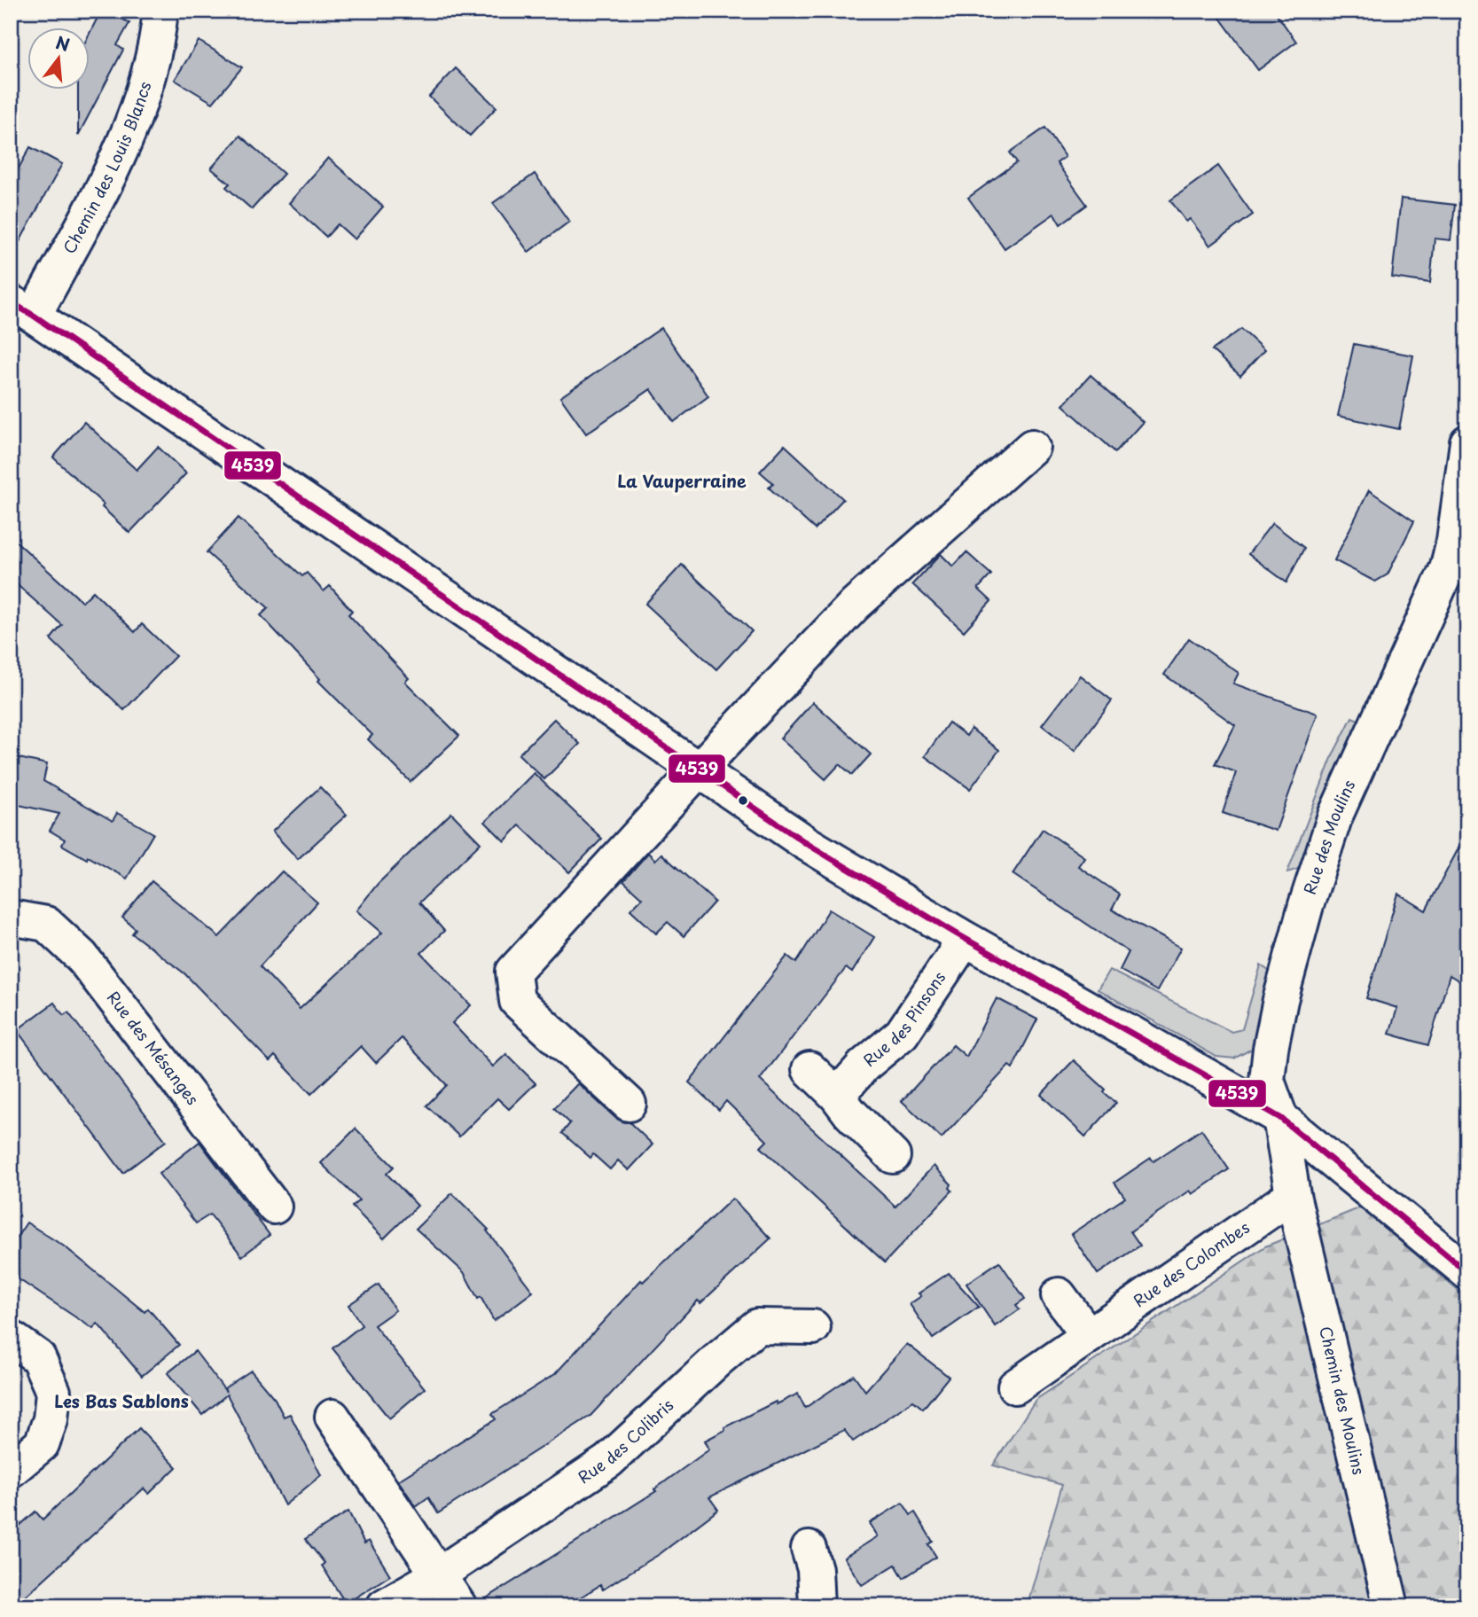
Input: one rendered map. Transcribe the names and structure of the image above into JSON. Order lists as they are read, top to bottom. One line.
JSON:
{"streets":{"street":["Chemin des Louis Blancs","Rue des Moulins","Rue des Pinsons","Rue des Mésanges","Rue des Colombes","Chemin des Moulins","Rue des Colibris"]},"crossings":[["Rue des Moulins","Rue des Colombes"],["Rue des Moulins","Chemin des Moulins"],["Rue des Colombes","Chemin des Moulins"]],"districts":["La Vauperraine","Les Bas Sablons"],"lines":["transit line 4539"],"north":"top"}
